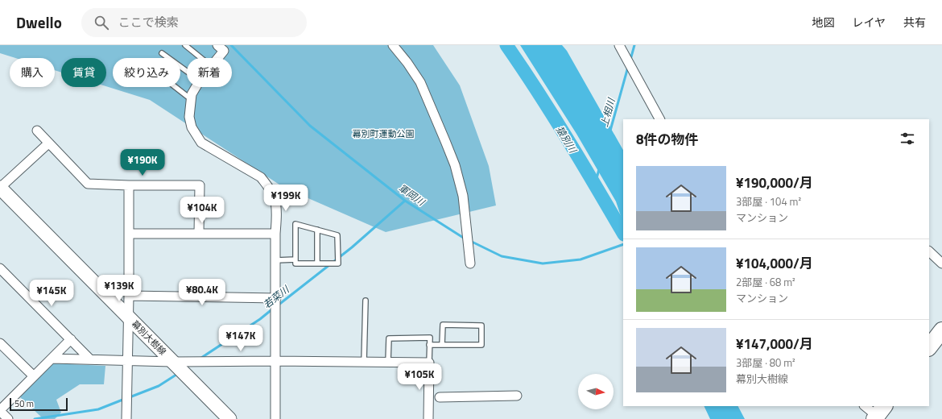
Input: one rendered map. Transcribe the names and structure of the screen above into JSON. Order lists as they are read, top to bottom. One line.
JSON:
{"streets":{"main road":["幕別大樹線"]},"water":["上相川","猿別川","軍岡川","若菜川"],"parks":["幕別町運動公園"],"scale_bar":"50 m","north":"right","page":{"header":"Dwello","search":"ここで検索","nav":["地図","レイヤ","共有"],"chip":["購入","賃貸","絞り込み","新着"],"heading":"8件の物件","price":["¥190K","¥199K","¥104K","¥139K","¥80.4K","¥145K","¥147K","¥105K"],"list":[{"name":"¥190,000/月","note":"3部屋 · 104 m² · マンション"},{"name":"¥104,000/月","note":"2部屋 · 68 m² · マンション"},{"name":"¥147,000/月","note":"3部屋 · 80 m² · 幕別大樹線"}],"scale":"50 m"}}
